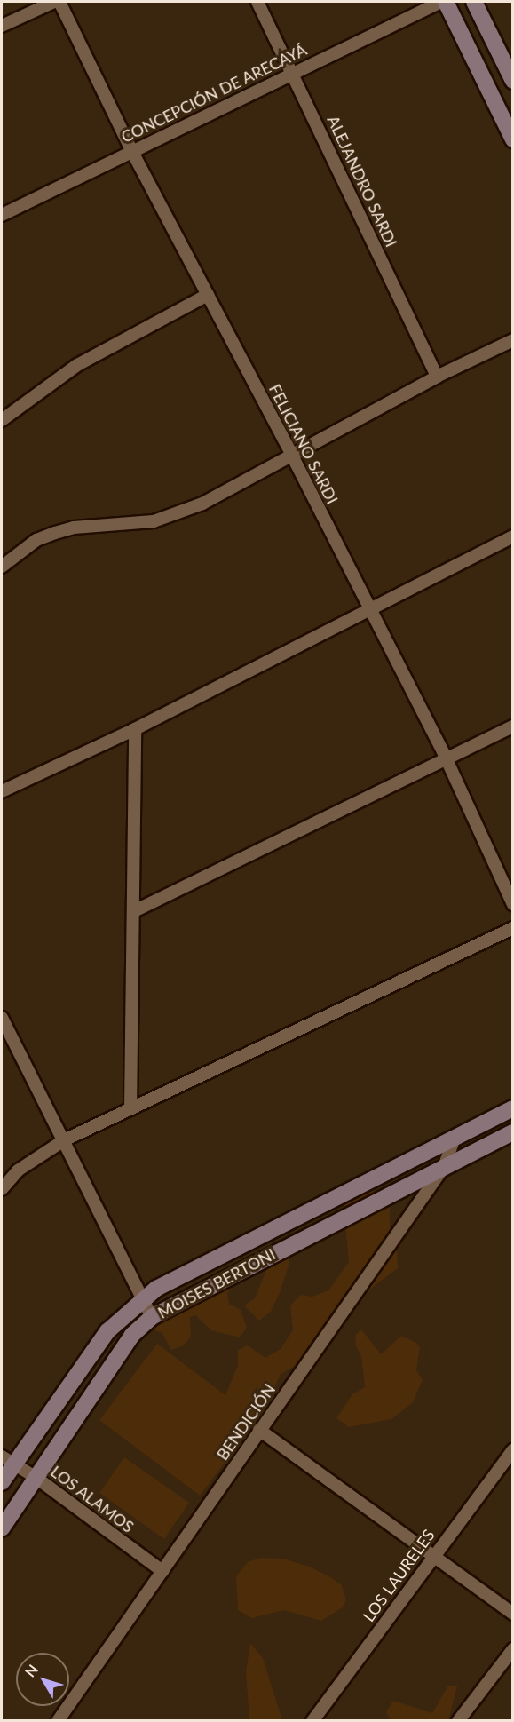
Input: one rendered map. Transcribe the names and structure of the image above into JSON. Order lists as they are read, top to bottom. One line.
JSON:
{"streets":{"street":["CONCEPCIÓN DE ARECAYÁ","ALEJANDRO SARDI","FELICIANO SARDI","MOISES BERTONI","BENDICIÓN","LOS ALAMOS","LOS LAURELES"]},"crossings":[["CONCEPCIÓN DE ARECAYÁ","ALEJANDRO SARDI"],["CONCEPCIÓN DE ARECAYÁ","FELICIANO SARDI"],["MOISES BERTONI","BENDICIÓN"],["MOISES BERTONI","LOS ALAMOS"],["BENDICIÓN","LOS ALAMOS"]],"north":"top left"}
